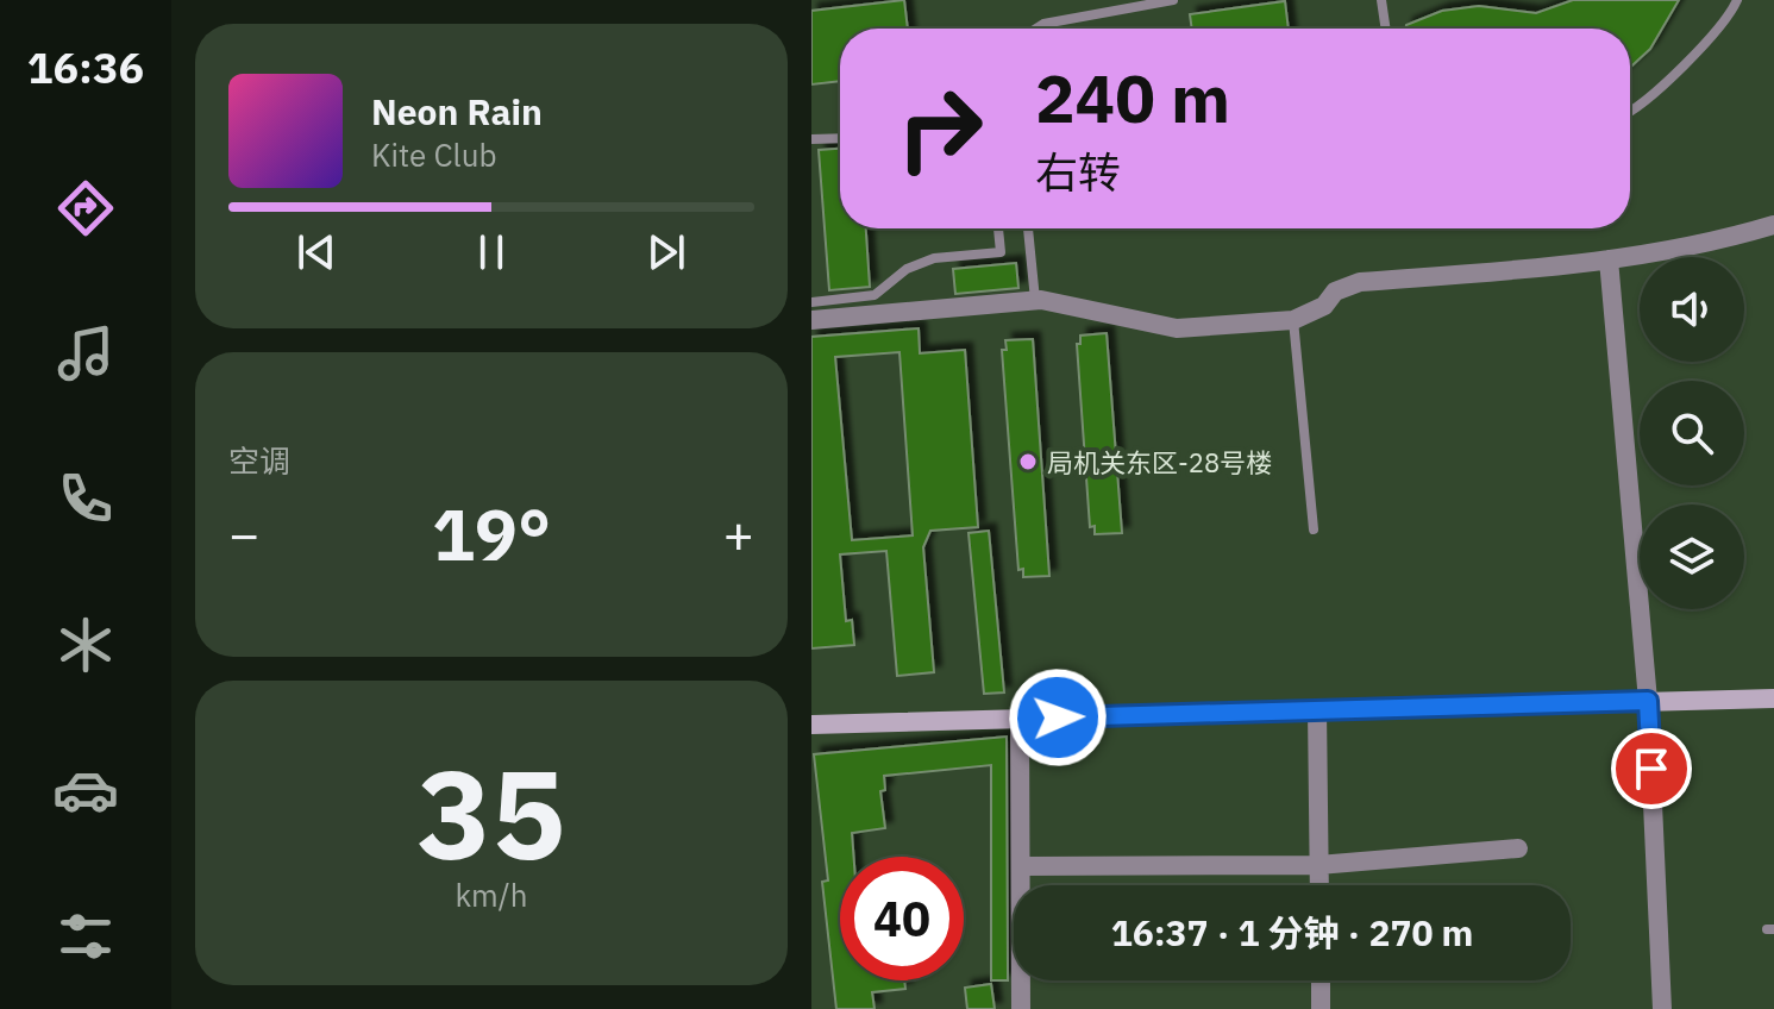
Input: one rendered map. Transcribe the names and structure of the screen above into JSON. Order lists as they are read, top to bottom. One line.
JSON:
{"places":["局机关东区-28号楼"],"page":{"tabs":"16:36","turn":["240 m","右转"],"song":["Neon Rain","Kite Club"],"tile":["空调",["35","km/h"]],"heat":["−","19°","+"],"limit":"40","trip":"16:37 · 1 分钟 · 270 m"}}
